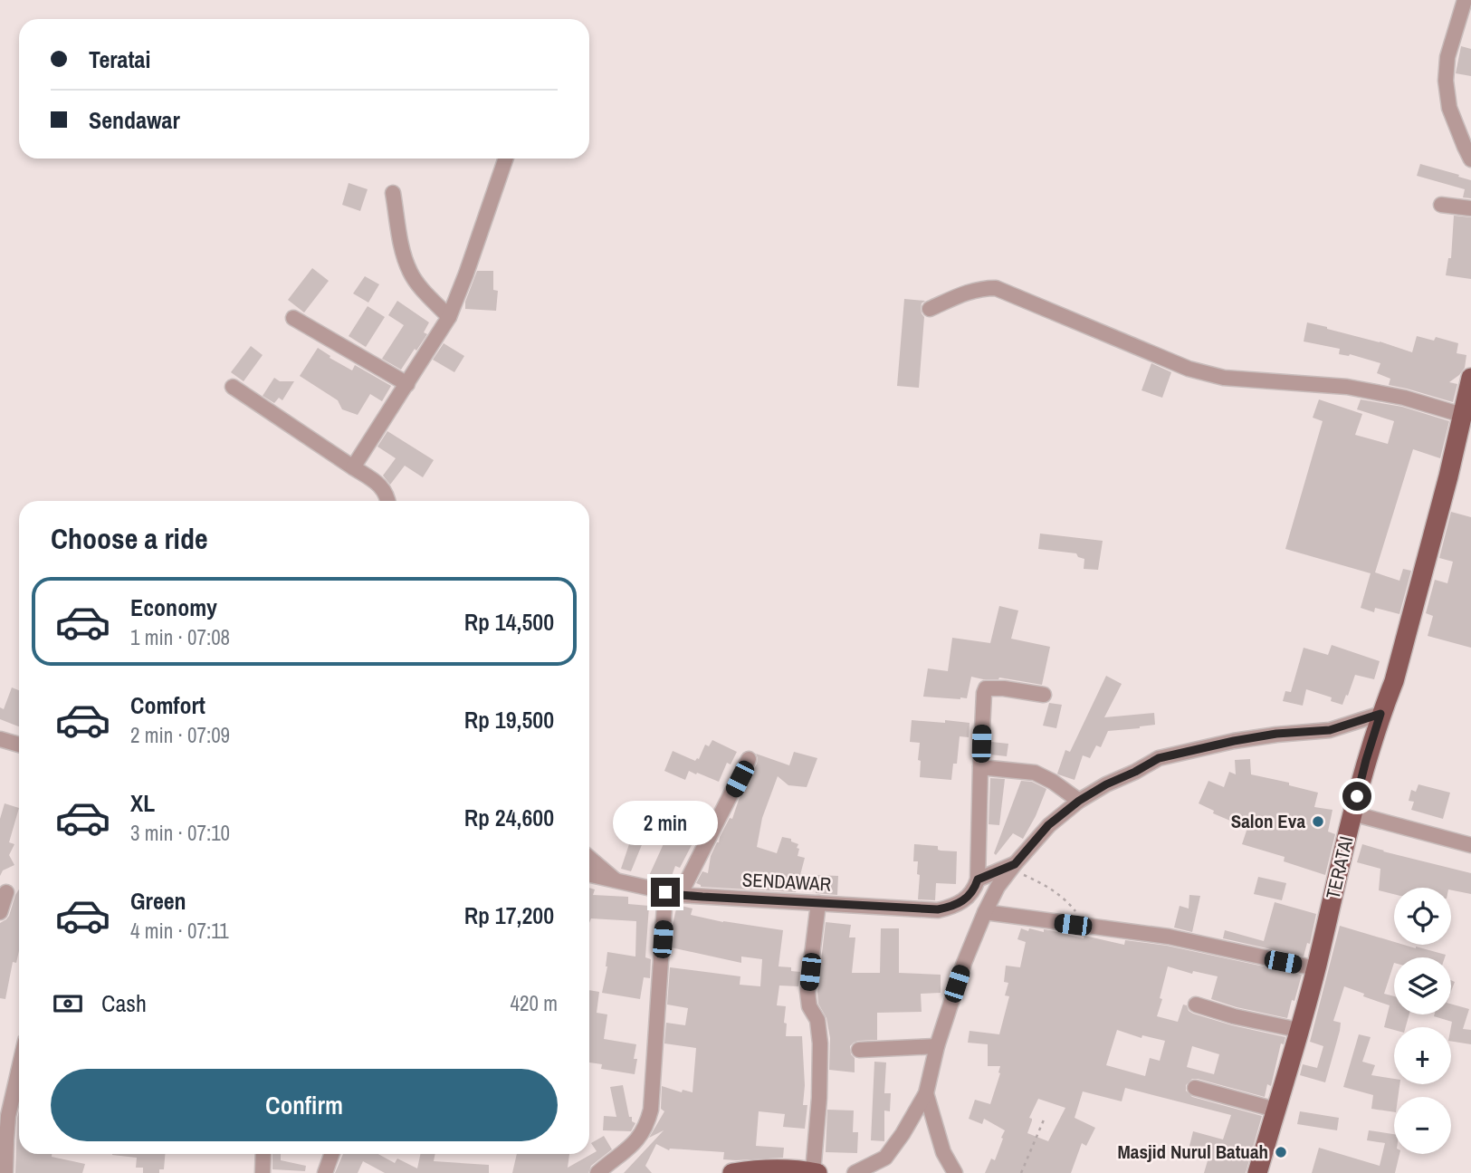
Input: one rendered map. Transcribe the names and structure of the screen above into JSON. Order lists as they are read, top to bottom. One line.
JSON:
{"streets":{"main road":["TERATAI"],"street":["SENDAWAR"]},"places":["Salon Eva","Masjid Nurul Batuah"],"page":{"banner":["Teratai","Sendawar"],"heading":"Choose a ride","list":[{"name":"Economy","note":"1 min · 07:08","value":"Rp 14,500"},{"name":"Comfort","note":"2 min · 07:09","value":"Rp 19,500"},{"name":"XL","note":"3 min · 07:10","value":"Rp 24,600"},{"name":"Green","note":"4 min · 07:11","value":"Rp 17,200"}],"bubble":"2 min","map_buttons":["+","−"],"pay":["Cash","420 m"],"buttons":"Confirm"}}
